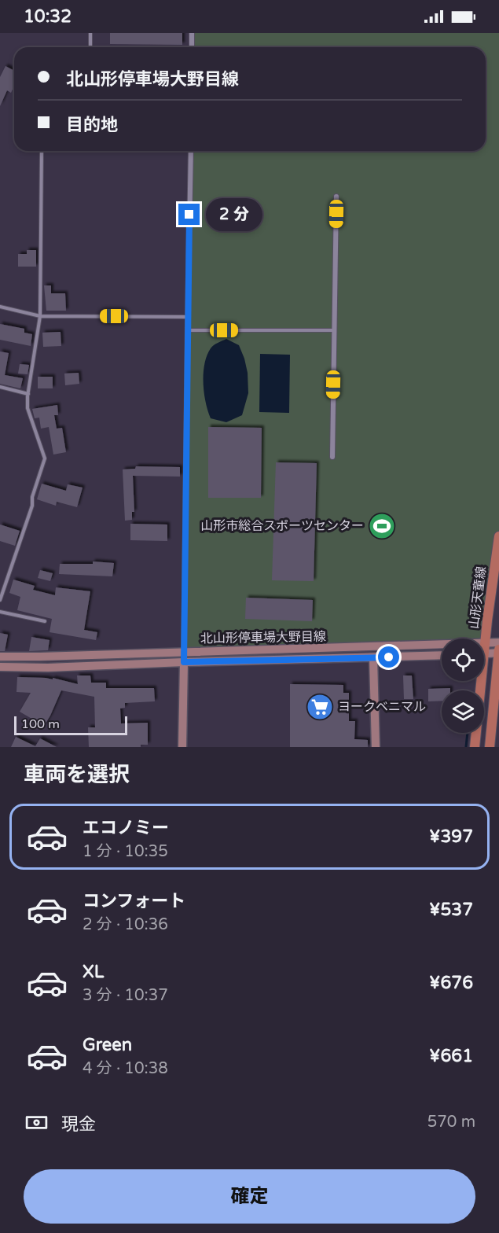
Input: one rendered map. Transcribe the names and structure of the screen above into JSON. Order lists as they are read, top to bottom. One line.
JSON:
{"streets":{"main road":["山形天童線","北山形停車場大野目線"]},"crossings":[["山形天童線","北山形停車場大野目線"]],"places":{"sports":["山形市総合スポーツセンター"],"supermarket":["ヨークベニマル"]},"scale_bar":"100 m","page":{"status":"10:32","banner":["北山形停車場大野目線","目的地"],"bubble":"2 分","scale":"100 m","heading":"車両を選択","list":[{"name":"エコノミー","note":"1 分 · 10:35","value":"¥397"},{"name":"コンフォート","note":"2 分 · 10:36","value":"¥537"},{"name":"XL","note":"3 分 · 10:37","value":"¥676"},{"name":"Green","note":"4 分 · 10:38","value":"¥661"}],"pay":["現金","570 m"],"buttons":"確定"}}
